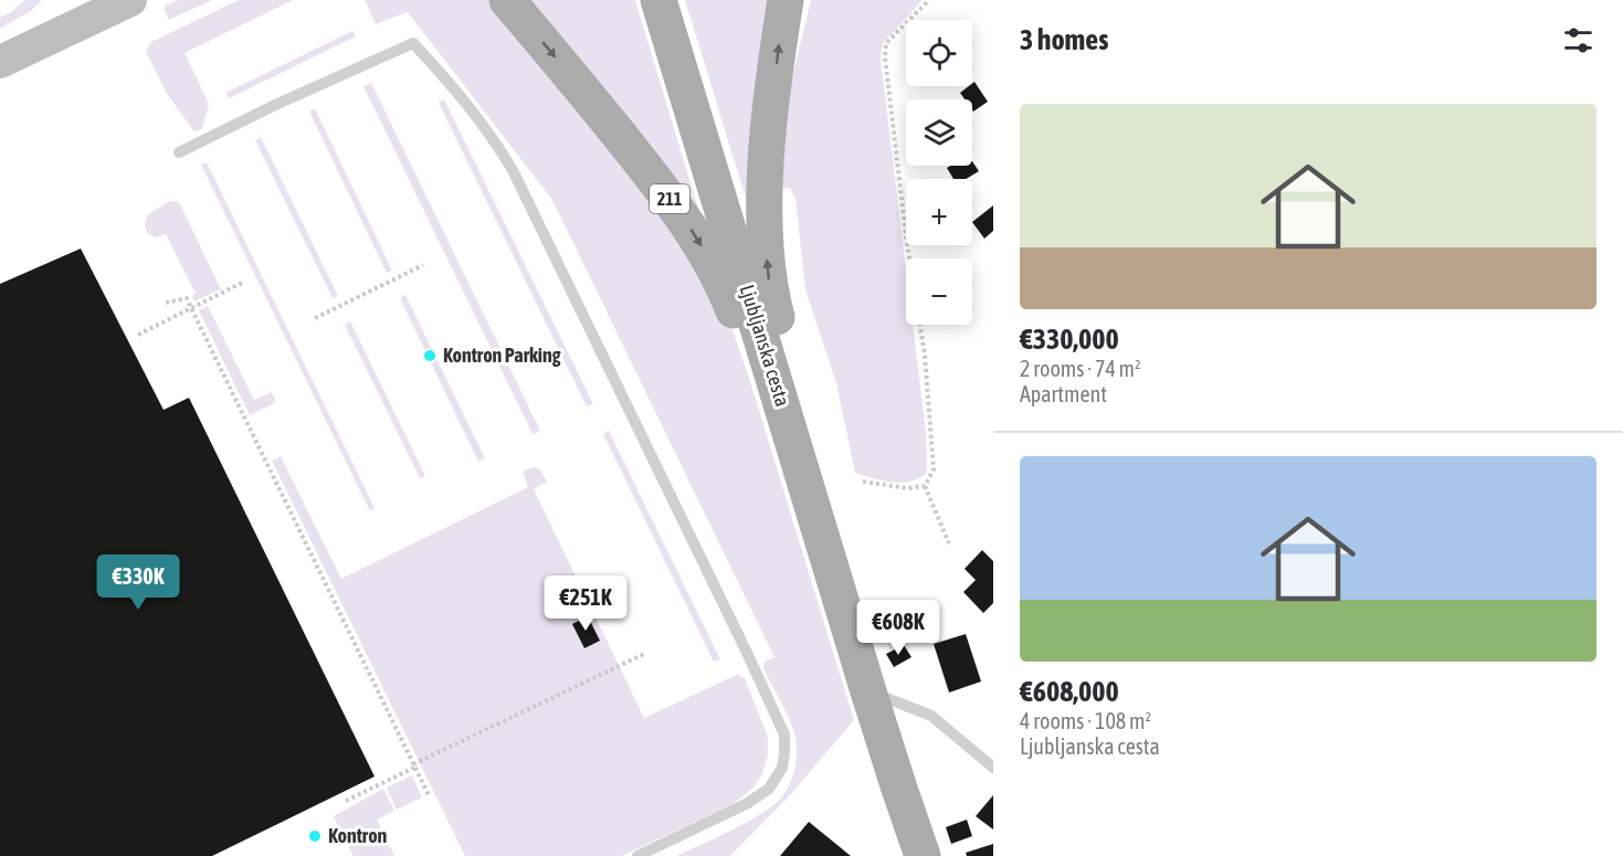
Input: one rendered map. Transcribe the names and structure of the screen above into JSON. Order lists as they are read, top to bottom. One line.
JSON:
{"streets":{"main road":["211","Ljubljanska cesta"]},"crossings":[["211","Ljubljanska cesta"]],"places":["Kontron Parking","Kontron"],"page":{"heading":"3 homes","map_buttons":["+","−"],"list":[{"name":"€330,000","note":"2 rooms · 74 m² · Apartment"},{"name":"€608,000","note":"4 rooms · 108 m² · Ljubljanska cesta"}],"price":["€330K","€251K","€608K"]}}
